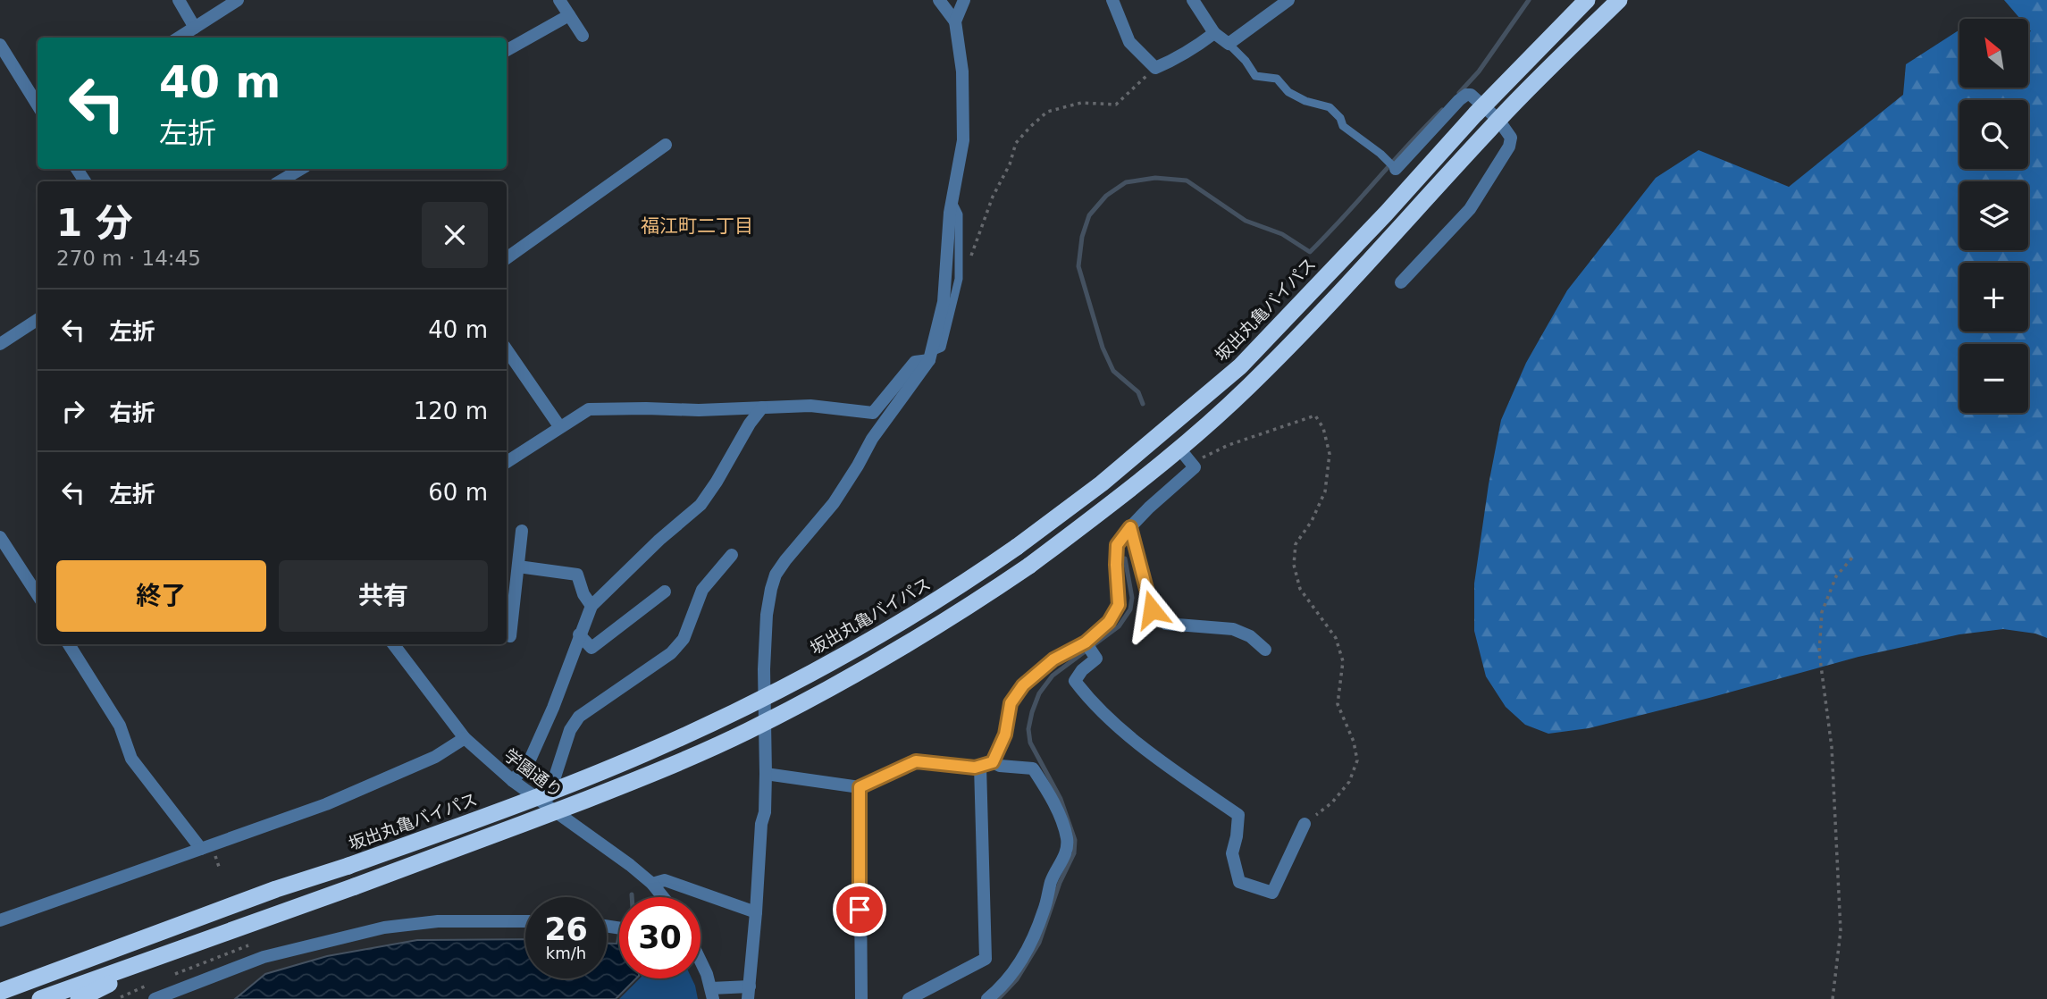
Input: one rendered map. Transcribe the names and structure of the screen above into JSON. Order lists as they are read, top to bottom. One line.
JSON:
{"streets":{"highway":["坂出丸亀バイパス"],"street":["学園通り"]},"districts":["福江町二丁目"],"north":"top left","page":{"map_buttons":["+","−"],"turn":["40 m","左折"],"heading":["1 分","270 m · 14:45"],"list":[{"name":"左折","value":"40 m"},{"name":"右折","value":"120 m"},{"name":"左折","value":"60 m"}],"buttons":["終了","共有"],"speed":"26 km/h","limit":"30"}}
